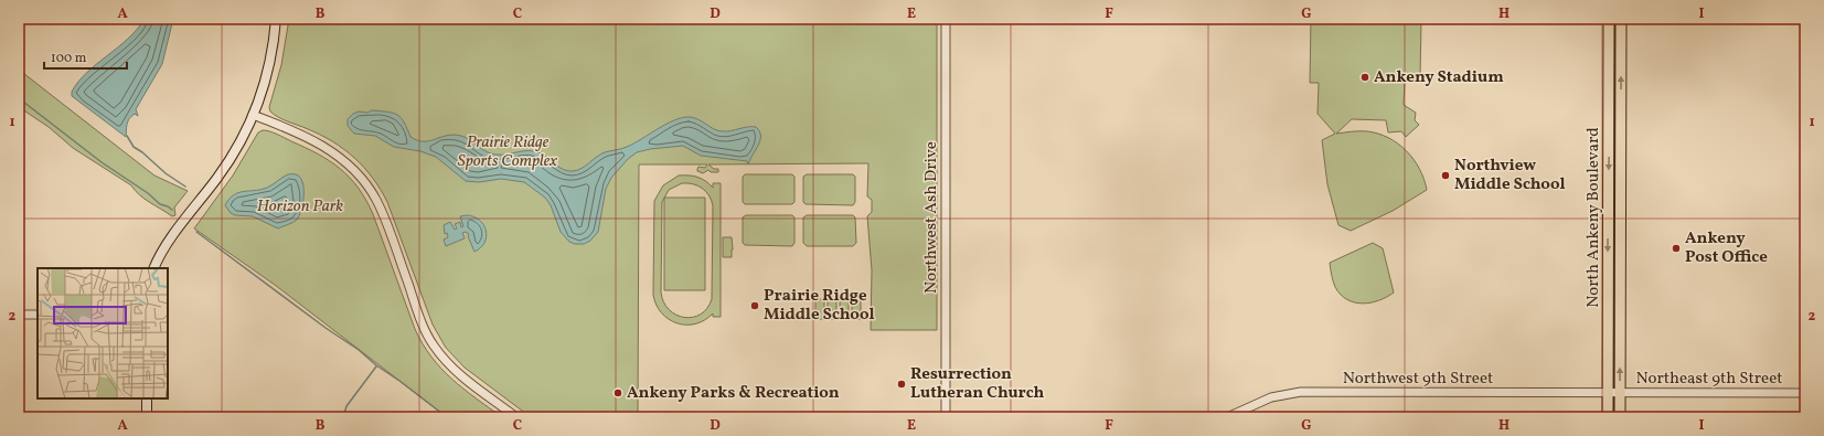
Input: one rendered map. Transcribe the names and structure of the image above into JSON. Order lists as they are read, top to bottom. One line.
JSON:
{"streets":{"main road":["North Ankeny Boulevard"],"street":["Northwest Ash Drive","Northwest 9th Street","Northeast 9th Street"]},"crossings":[["North Ankeny Boulevard","Northwest 9th Street"],["North Ankeny Boulevard","Northeast 9th Street"],["Northwest 9th Street","Northeast 9th Street"]],"parks":["Prairie Ridge Sports Complex","Horizon Park"],"places":["Ankeny Stadium","Northview Middle School","Ankeny Post Office","Prairie Ridge Middle School","Resurrection Lutheran Church","Ankeny Parks & Recreation"],"scale_bar":"100 m","grid":{"columns":["A","B","C","D","E","F","G","H","I"],"rows":["1","2"]}}
